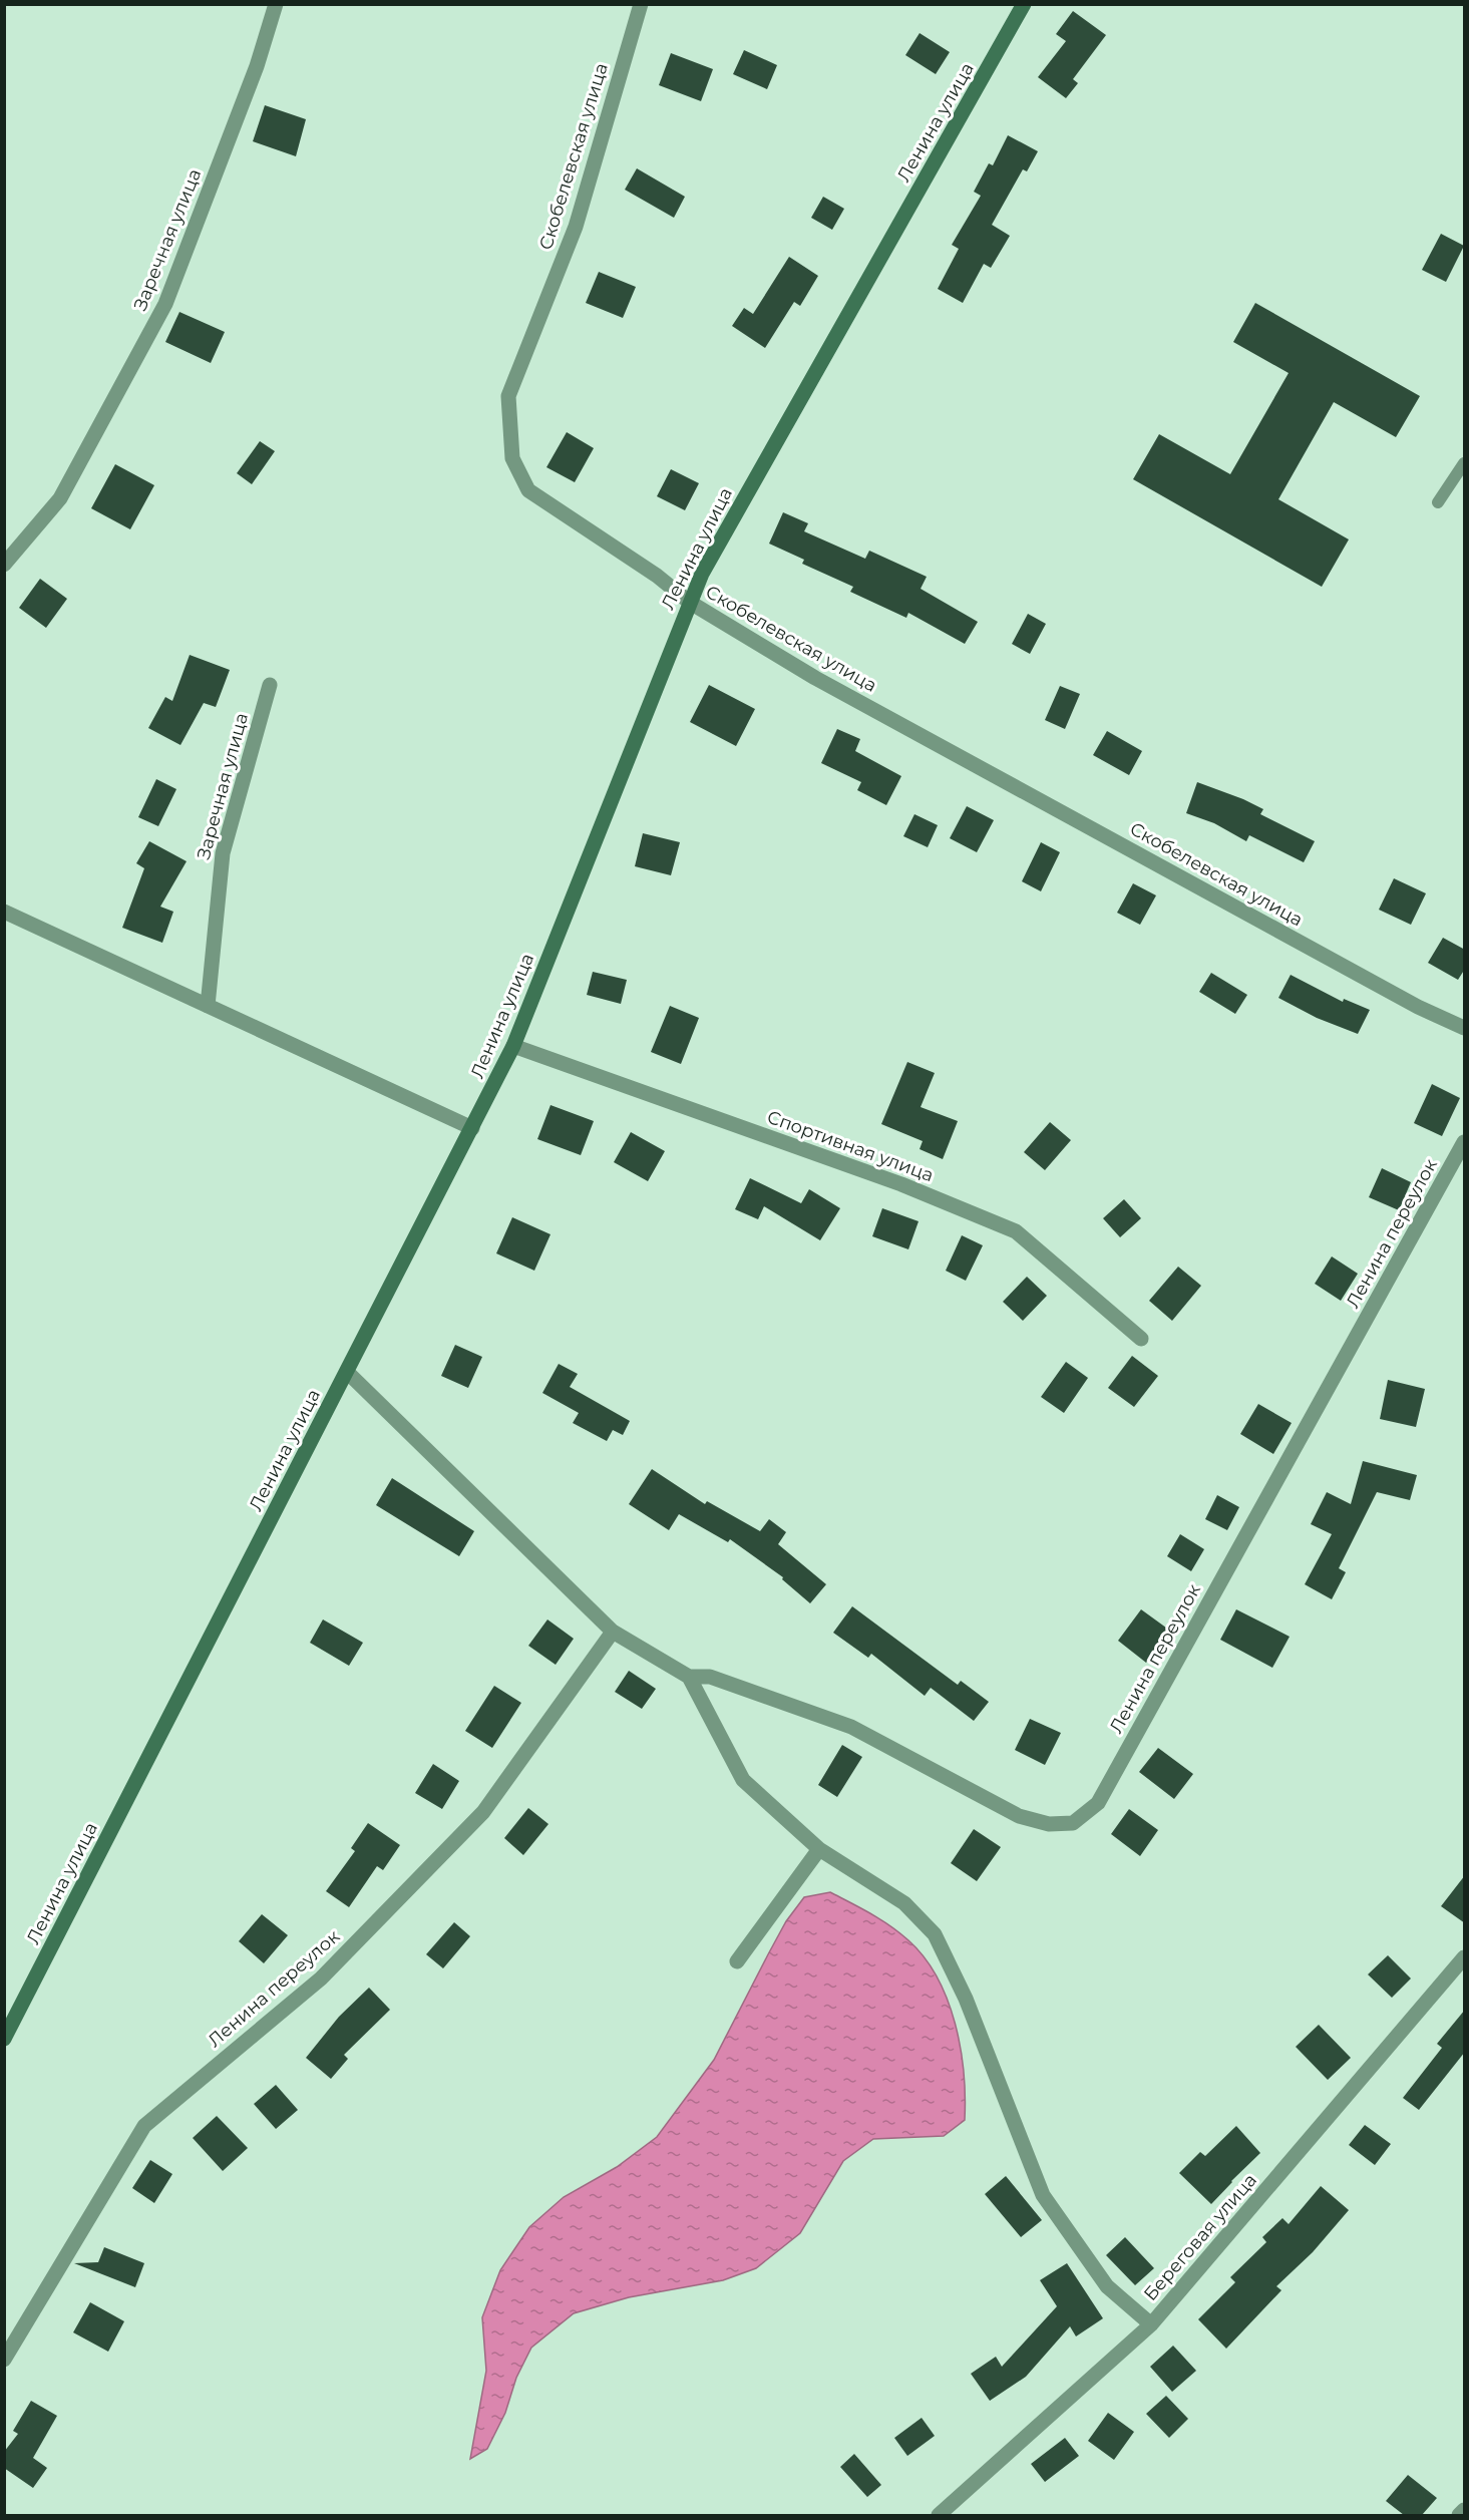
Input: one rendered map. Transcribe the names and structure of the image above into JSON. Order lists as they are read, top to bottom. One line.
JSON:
{"streets":{"street":["Ленина улица","Скобелевская улица","Заречная улица","Спортивная улица","Ленина переулок","Береговая улица"]},"crossings":[["Ленина улица","Скобелевская улица"],["Ленина улица","Спортивная улица"]]}
